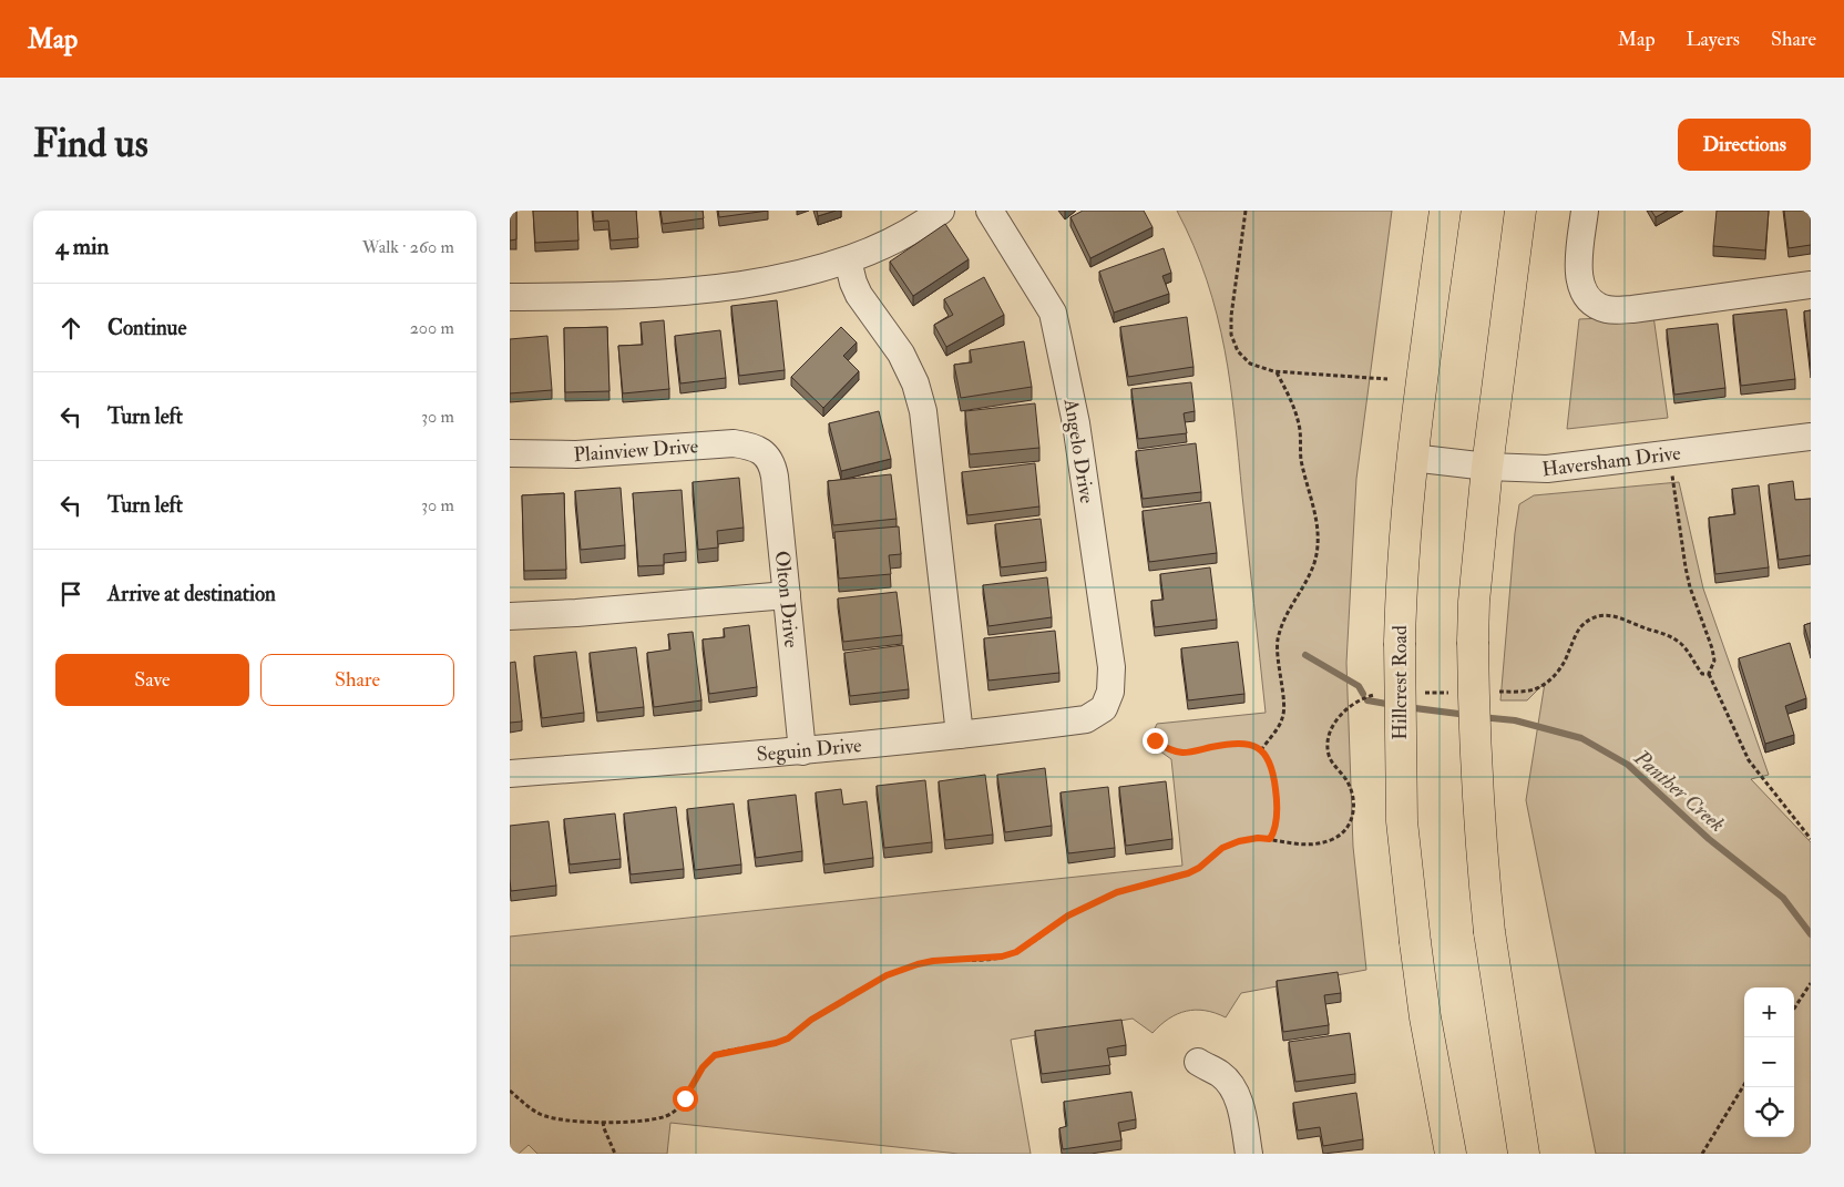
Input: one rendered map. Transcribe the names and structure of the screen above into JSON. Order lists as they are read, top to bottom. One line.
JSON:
{"streets":{"main road":["Hillcrest Road"],"street":["Plainview Drive","Angelo Drive","Haversham Drive","Olton Drive","Seguin Drive"]},"crossings":[["Plainview Drive","Olton Drive"],["Angelo Drive","Seguin Drive"],["Haversham Drive","Hillcrest Road"],["Olton Drive","Seguin Drive"]],"water":["Panther Creek"],"page":{"header":"Map","nav":["Map","Layers","Share"],"buttons":["Directions",["Save","Share"]],"title":"Find us","heading":["4 min","Walk · 260 m"],"list":[["Continue","200 m"],["Turn left","30 m"],["Turn left","30 m"],"Arrive at destination"],"map_buttons":["+","−"]}}
